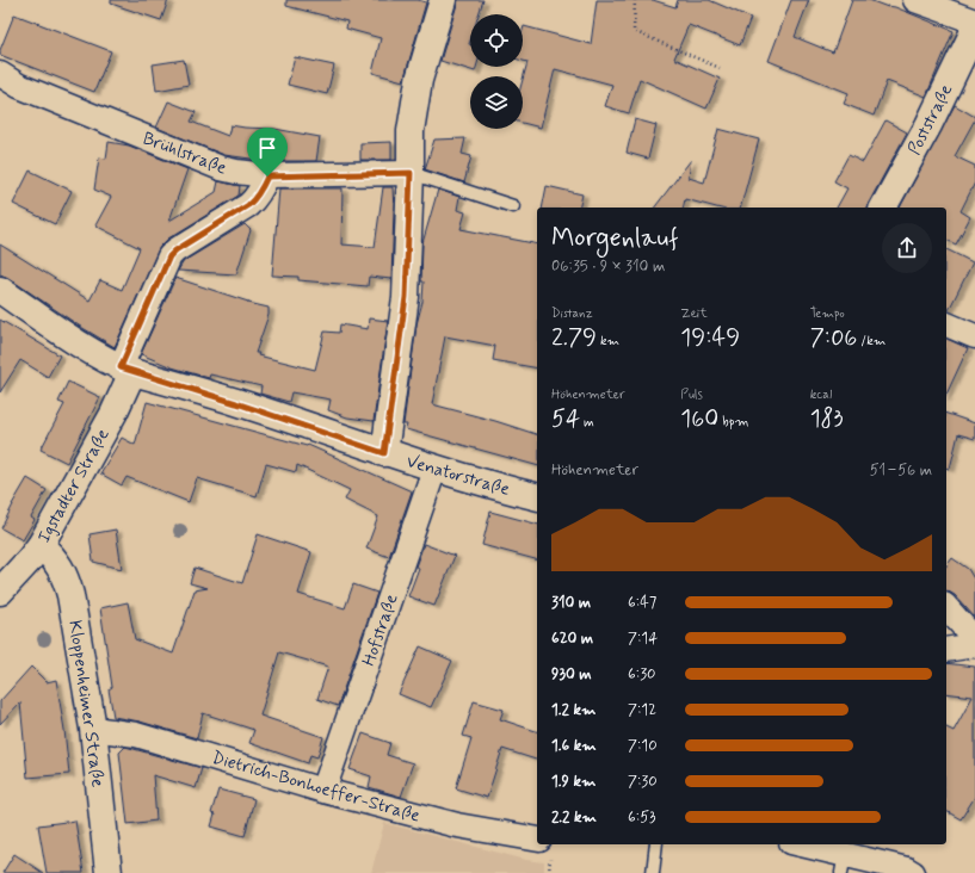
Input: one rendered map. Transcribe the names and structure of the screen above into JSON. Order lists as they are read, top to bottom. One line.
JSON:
{"streets":{"main road":["Poststraße","Venatorstraße","Igstadter Straße","Kloppenheimer Straße"],"street":["Brühlstraße","Hofstraße","Dietrich-Bonhoeffer-Straße"]},"crossings":[["Venatorstraße","Igstadter Straße"],["Venatorstraße","Hofstraße"],["Igstadter Straße","Kloppenheimer Straße"],["Hofstraße","Dietrich-Bonhoeffer-Straße"],["Kloppenheimer Straße","Dietrich-Bonhoeffer-Straße"]],"page":{"heading":["Morgenlauf","06:35 · 9 × 310 m"],"stats":[["Distanz","2.79 km"],["Zeit","19:49"],["Tempo","7:06 /km"],["Höhenmeter","54 m"],["Puls","160 bpm"],["kcal","183"]],"chart":["Höhenmeter","51–56 m"],"list":[{"name":"310 m","note":"6:47"},{"name":"620 m","note":"7:14"},{"name":"930 m","note":"6:30"},{"name":"1.2 km","note":"7:12"},{"name":"1.6 km","note":"7:10"},{"name":"1.9 km","note":"7:30"},{"name":"2.2 km","note":"6:53"}]}}
